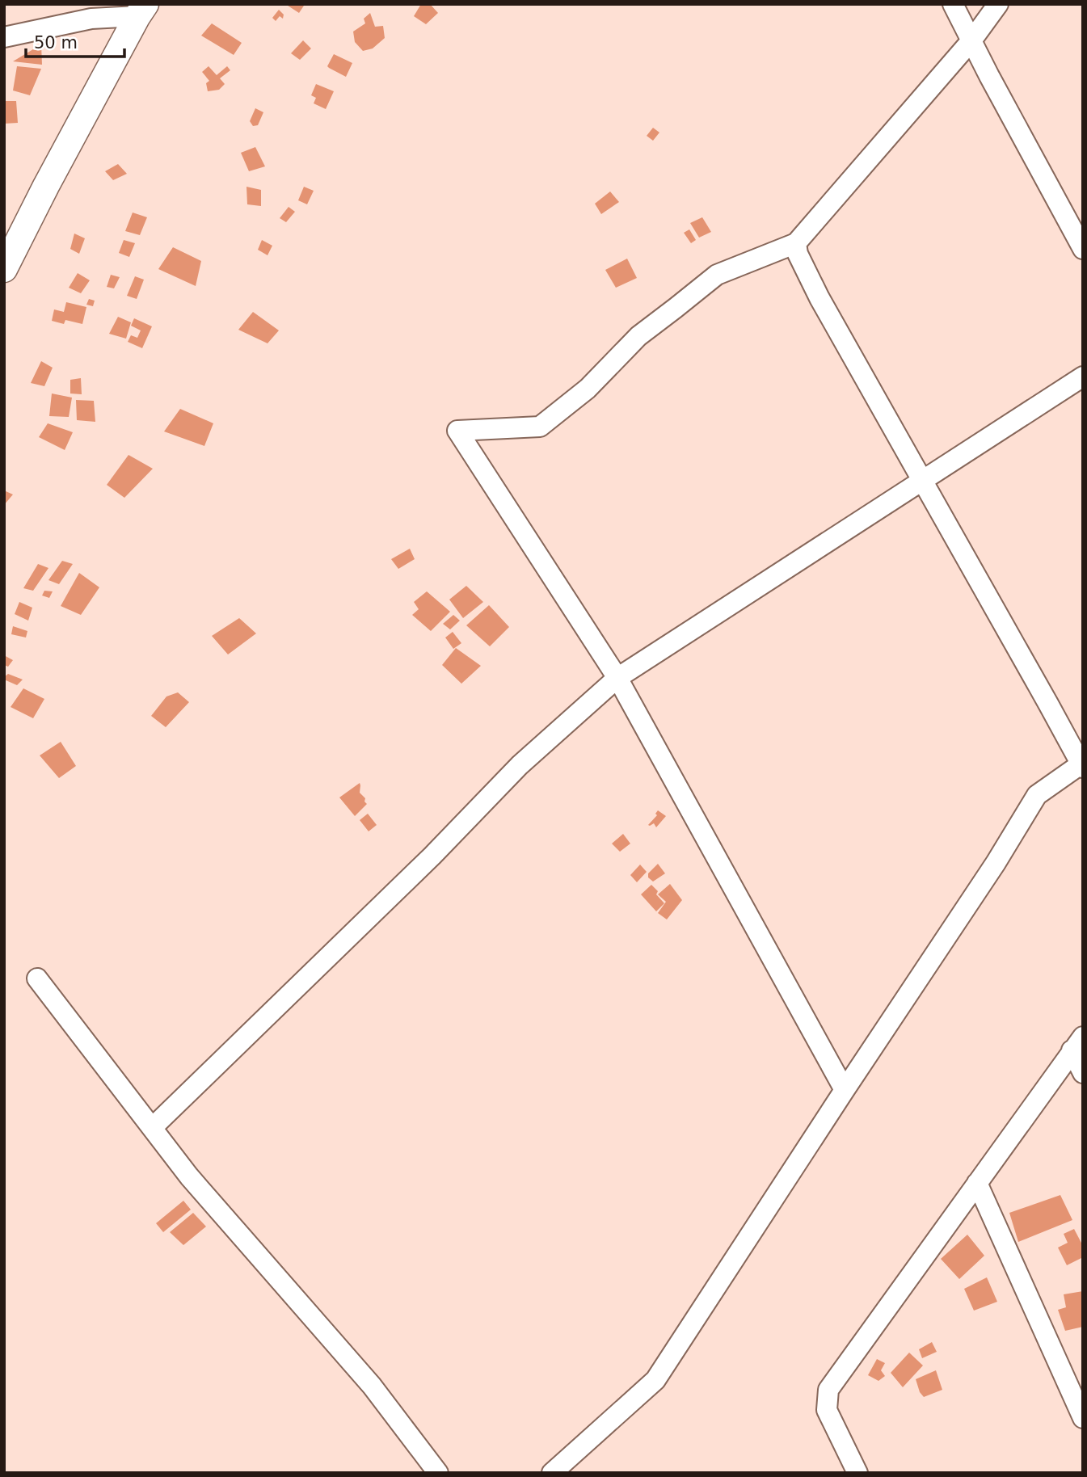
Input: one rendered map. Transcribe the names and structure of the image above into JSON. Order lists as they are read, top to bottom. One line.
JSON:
{"scale_bar":"50 m"}
